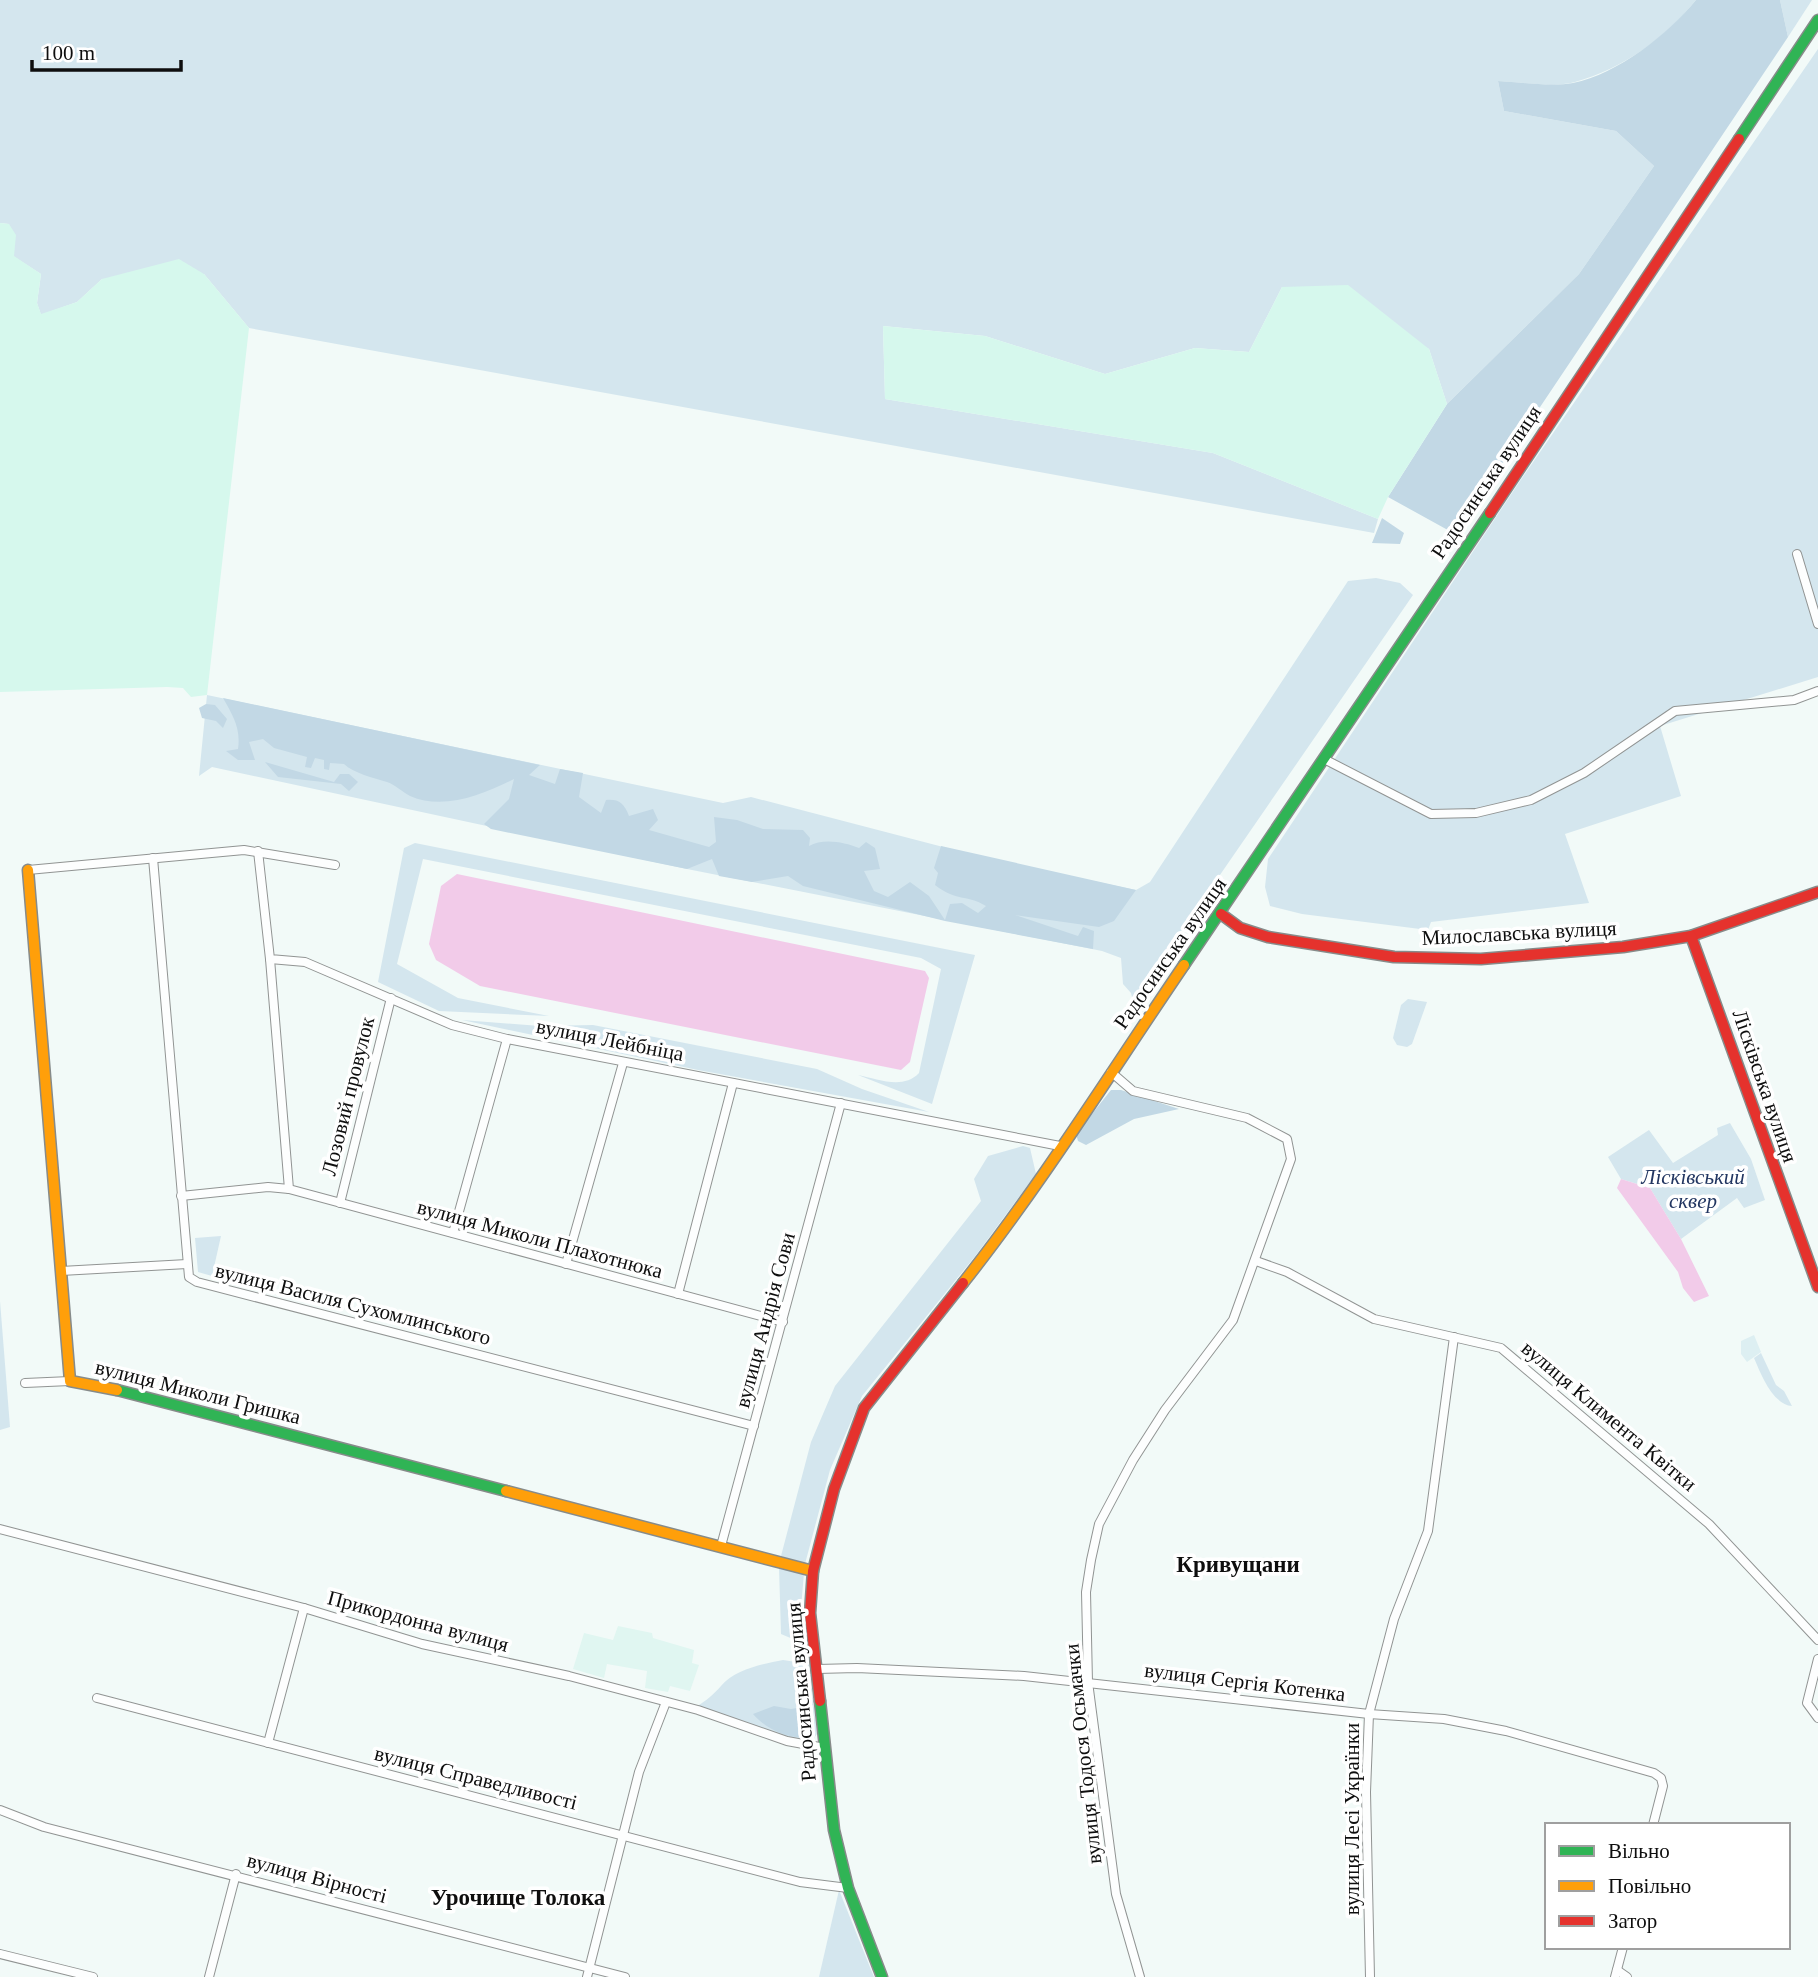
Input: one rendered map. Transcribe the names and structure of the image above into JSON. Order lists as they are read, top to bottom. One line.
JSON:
{"streets":{"street":["Радосинська вулиця","Милославська вулиця","вулиця Лейбніца","Лісківська вулиця","Лозовий провулок","вулиця Миколи Плахотнюка","вулиця Василя Сухомлинського","вулиця Андрія Сови","вулиця Миколи Гришка","вулиця Климента Квітки","Прикордонна вулиця","вулиця Сергія Котенка","вулиця Тодося Осьмачки","вулиця Справедливості","вулиця Лесі Українки","вулиця Вірності"]},"crossings":[["Радосинська вулиця","Милославська вулиця"],["Радосинська вулиця","вулиця Лейбніца"],["Радосинська вулиця","вулиця Миколи Гришка"],["Радосинська вулиця","Прикордонна вулиця"],["Радосинська вулиця","вулиця Сергія Котенка"],["Радосинська вулиця","вулиця Тодося Осьмачки"],["Радосинська вулиця","вулиця Справедливості"],["Милославська вулиця","Лісківська вулиця"],["вулиця Лейбніца","Лозовий провулок"],["вулиця Лейбніца","вулиця Андрія Сови"],["Лозовий провулок","вулиця Миколи Плахотнюка"],["вулиця Миколи Плахотнюка","вулиця Василя Сухомлинського"],["вулиця Миколи Плахотнюка","вулиця Андрія Сови"],["вулиця Василя Сухомлинського","вулиця Андрія Сови"],["вулиця Андрія Сови","вулиця Миколи Гришка"],["вулиця Климента Квітки","вулиця Тодося Осьмачки"],["вулиця Климента Квітки","вулиця Лесі Українки"],["вулиця Сергія Котенка","вулиця Тодося Осьмачки"],["вулиця Сергія Котенка","вулиця Лесі Українки"]],"districts":["Кривущани","Урочище Толока"],"parks":["Лісківський сквер"],"legend":["Вільно","Повільно","Затор"],"scale_bar":"100 m"}
